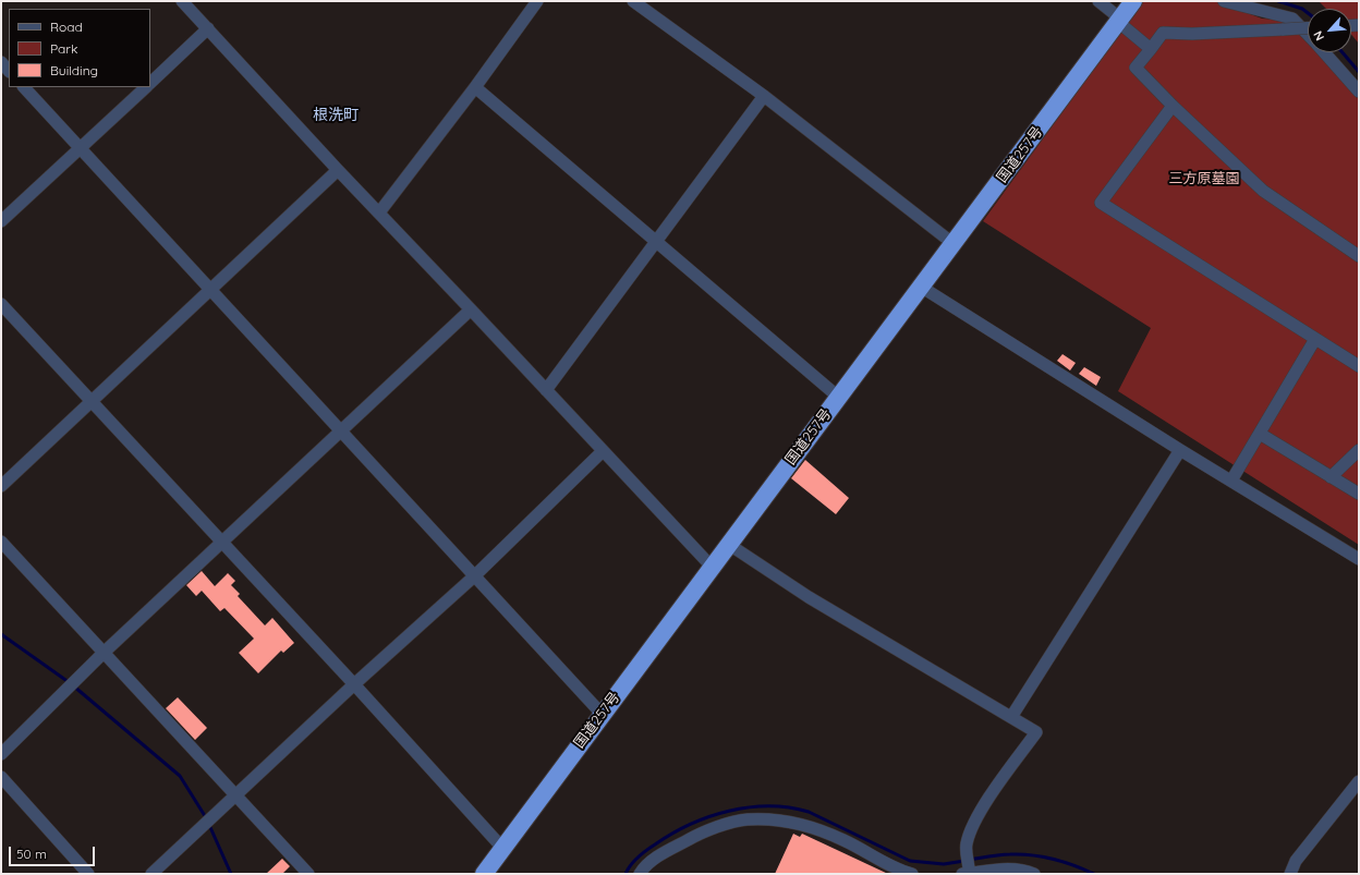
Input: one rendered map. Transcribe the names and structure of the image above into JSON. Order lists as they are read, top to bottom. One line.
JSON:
{"streets":{"highway":["国道257号"]},"districts":["根洗町"],"parks":["三方原墓園"],"legend":["Road","Park","Building"],"scale_bar":"50 m","north":"bottom left"}
